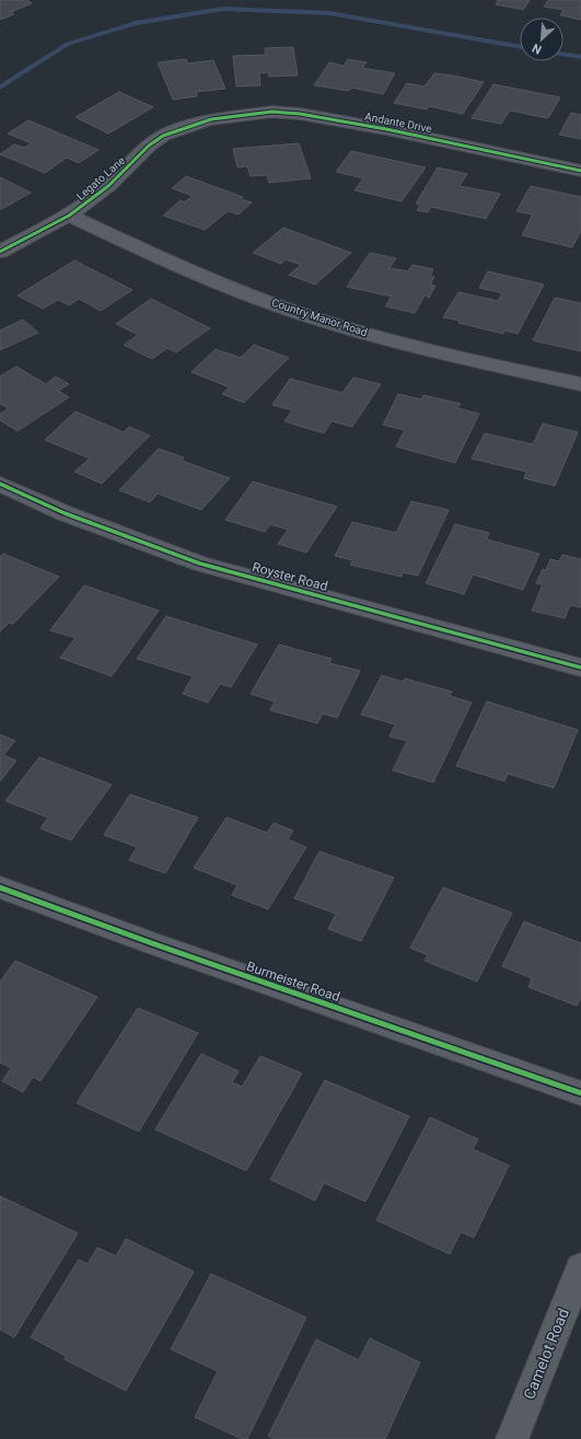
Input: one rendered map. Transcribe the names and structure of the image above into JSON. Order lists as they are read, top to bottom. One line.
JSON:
{"streets":{"street":["Andante Drive","Legato Lane","Country Manor Road","Royster Road","Burmeister Road","Camelot Road"]},"crossings":[["Andante Drive","Legato Lane"],["Legato Lane","Country Manor Road"]],"north":"bottom left"}
